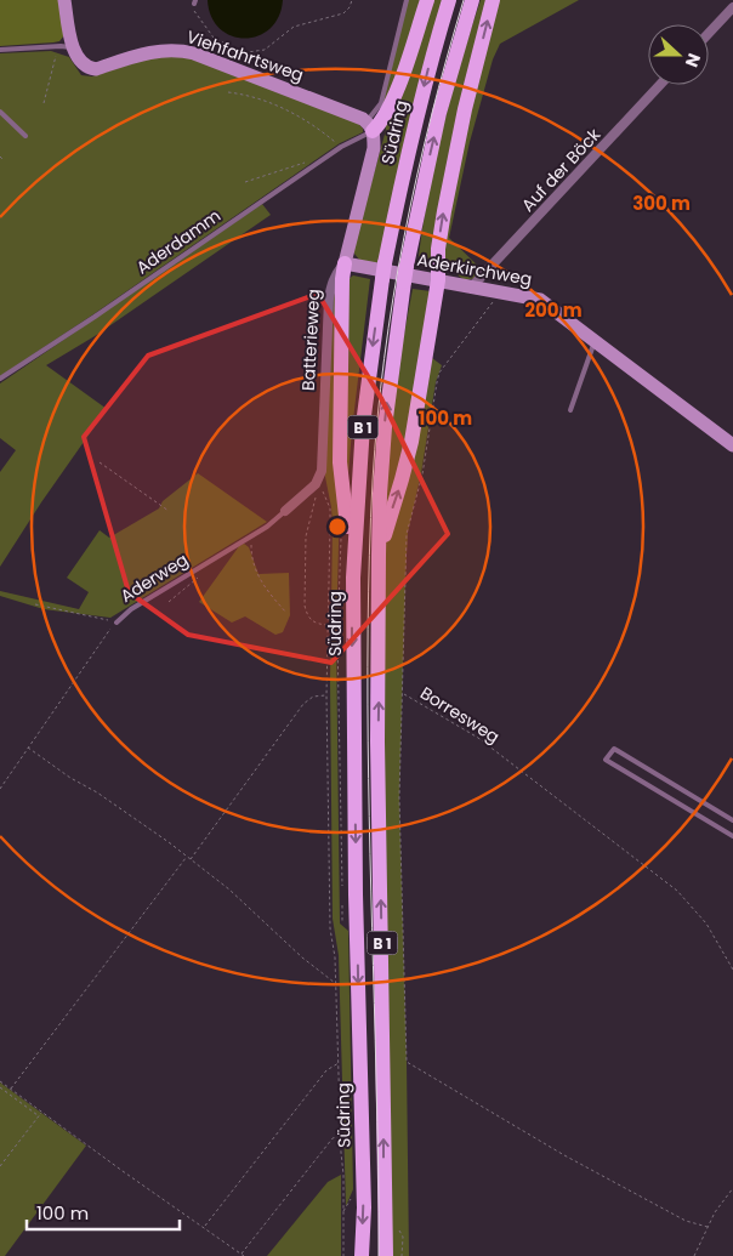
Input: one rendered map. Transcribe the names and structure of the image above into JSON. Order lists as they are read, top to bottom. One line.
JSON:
{"streets":{"main road":["Südring","B 1"],"street":["Viehfahrtsweg","Auf der Böck","Aderkirchweg","Batterieweg","Aderweg"],"lane":["Aderdamm"],"path":["Borresweg"]},"crossings":[["Viehfahrtsweg","Aderdamm"],["Viehfahrtsweg","Batterieweg"],["Auf der Böck","Aderkirchweg"],["Aderdamm","Batterieweg"],["Aderkirchweg","Batterieweg"],["Aderkirchweg","Borresweg"],["Batterieweg","Aderweg"]],"scale_bar":"100 m","north":"right","rings":["300 m","200 m","100 m"]}
